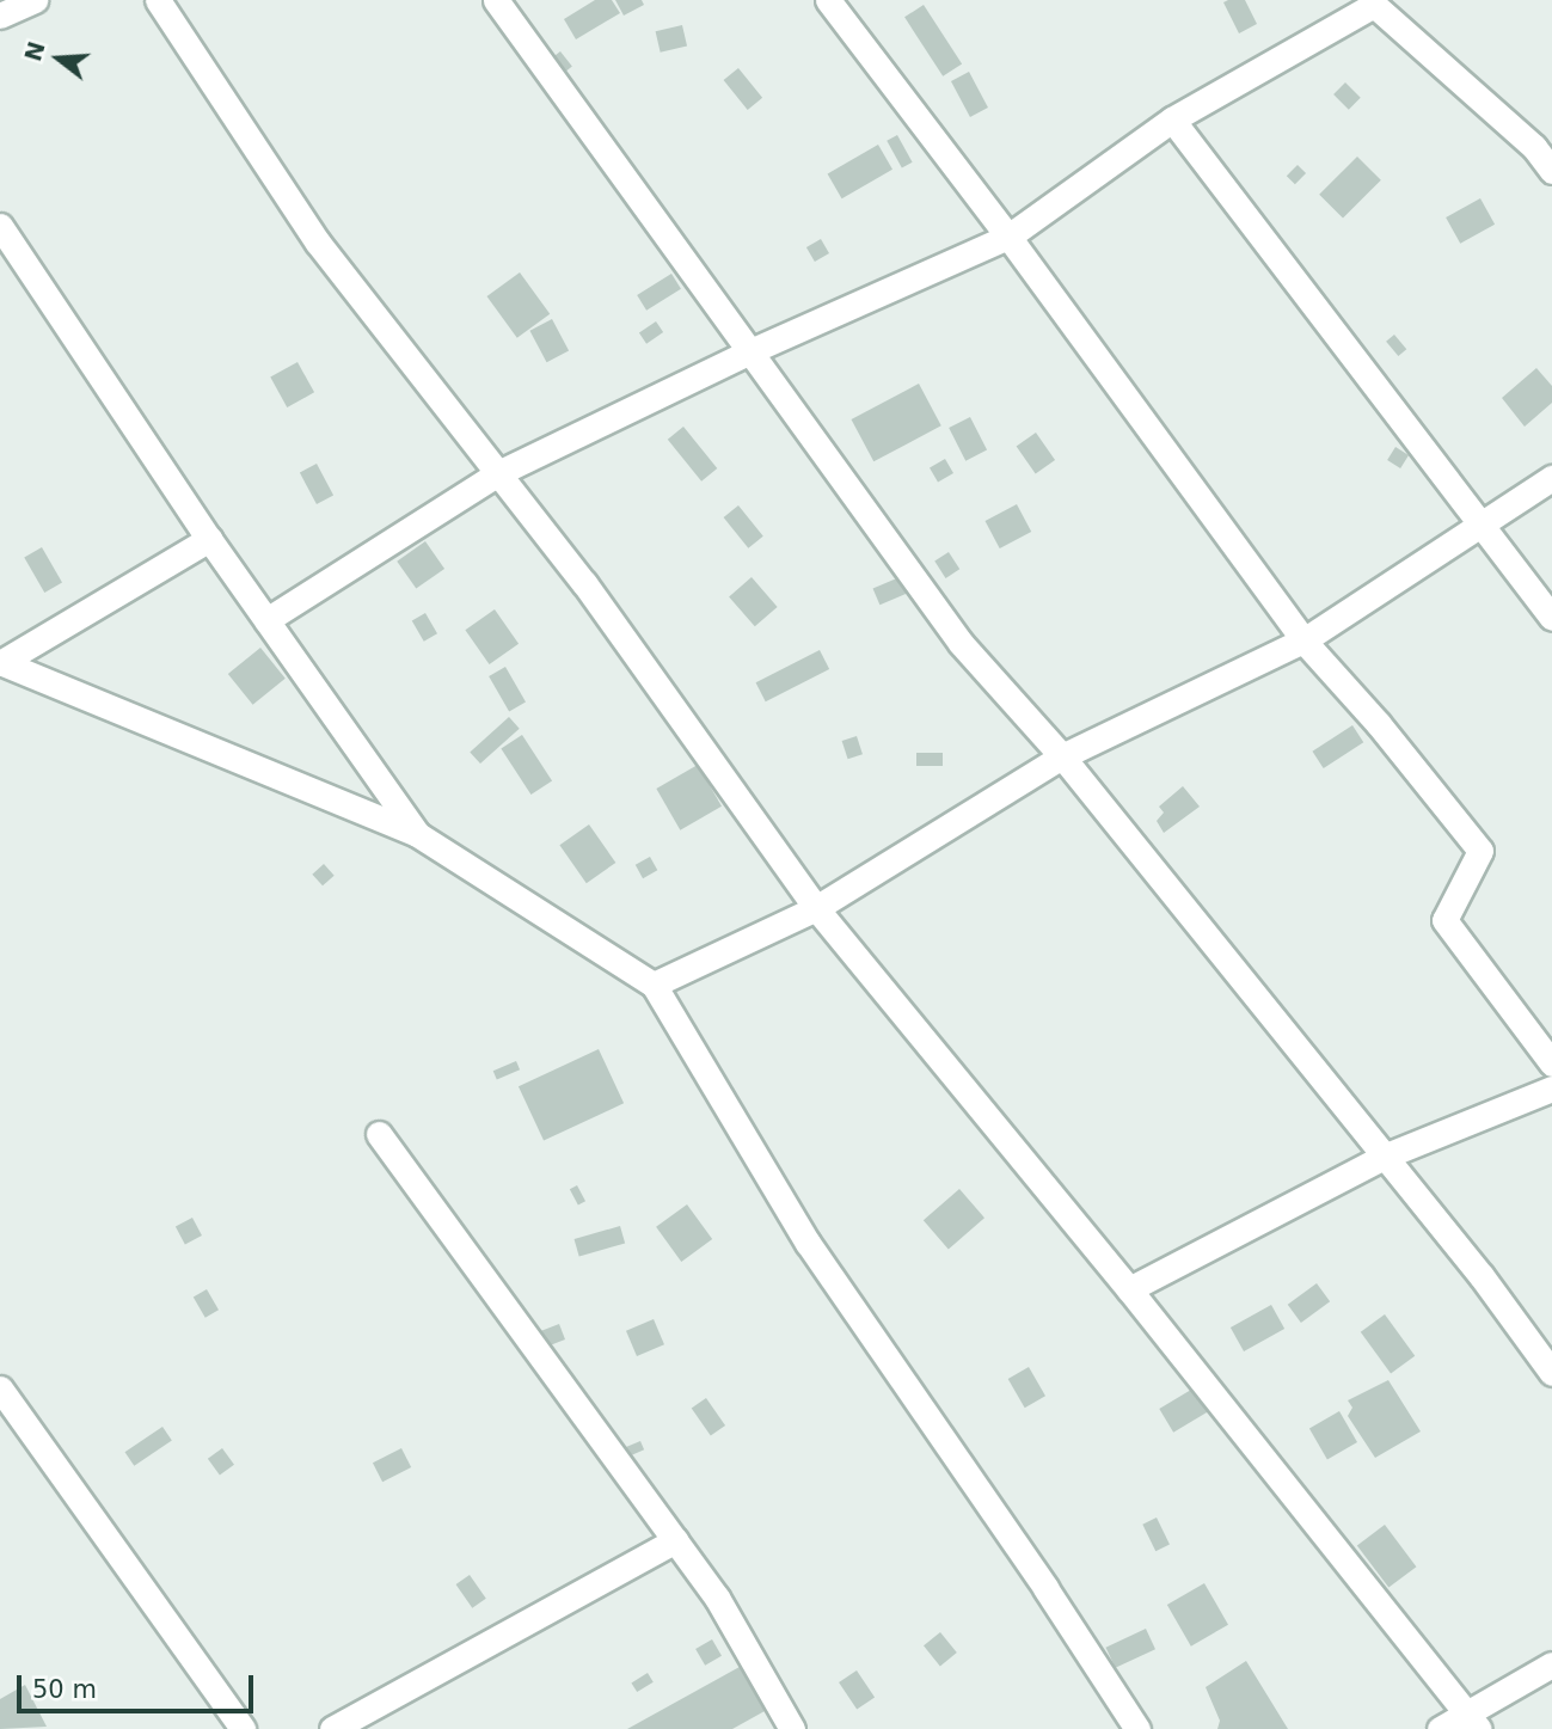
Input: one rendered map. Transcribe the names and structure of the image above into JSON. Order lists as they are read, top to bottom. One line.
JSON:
{"scale_bar":"50 m","north":"left"}
